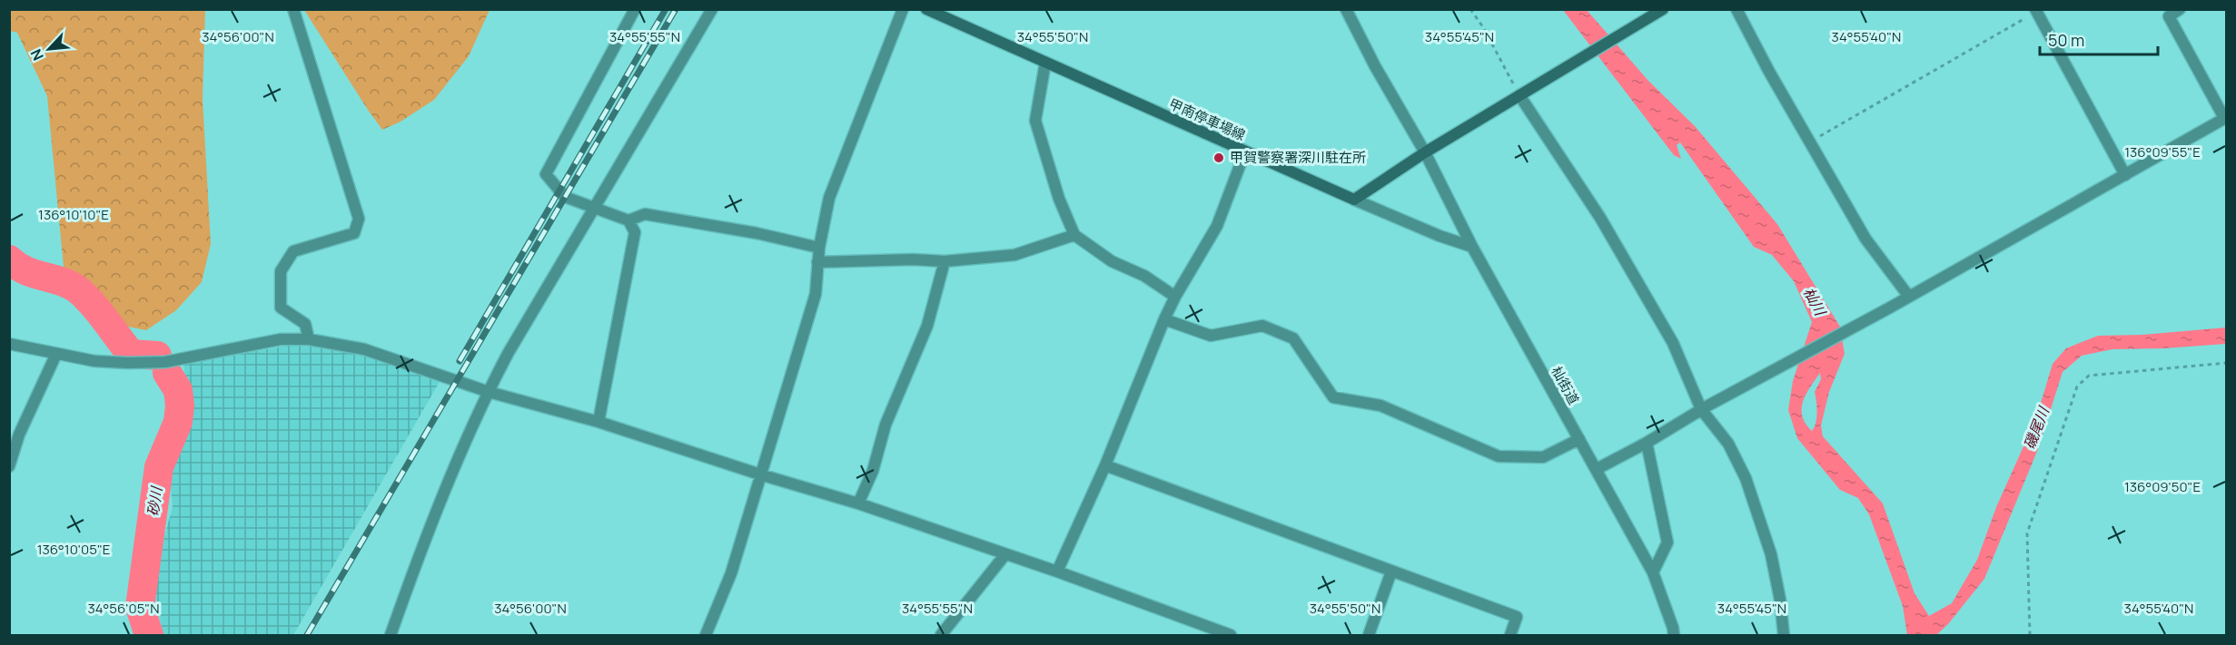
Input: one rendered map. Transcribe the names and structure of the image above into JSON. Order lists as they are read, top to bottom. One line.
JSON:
{"streets":{"main road":["甲南停車場線"],"street":["杣街道"]},"water":["杣川","磯尾川","砂川"],"places":["甲賀警察署深川駐在所"],"scale_bar":"50 m","north":"bottom left","coordinates":["34°56'00\"N","34°55'45\"N","34°55'55\"N","34°55'50\"N","34°55'40\"N","136°09'55\"E","136°10'10\"E","136°09'50\"E","136°10'05\"E","34°56'05\"N"]}
